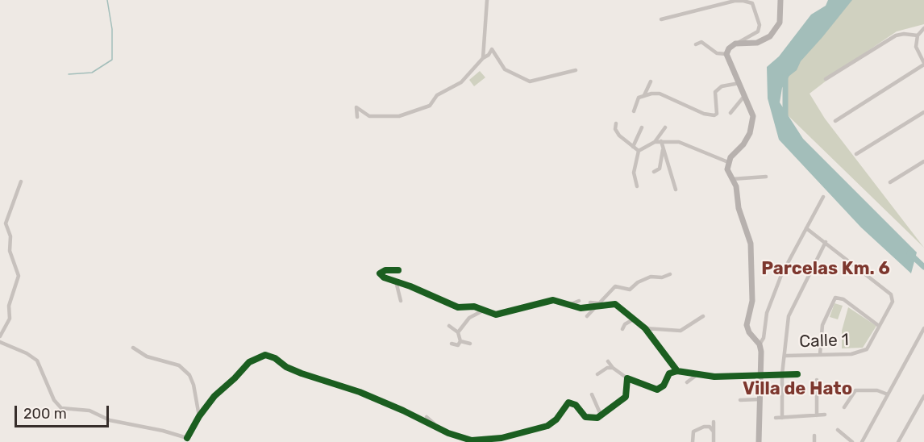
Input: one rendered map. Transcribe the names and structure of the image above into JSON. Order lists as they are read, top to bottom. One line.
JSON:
{"streets":{"street":["Calle 1"]},"districts":["Parcelas Km. 6","Villa de Hato"],"scale_bar":"200 m"}
